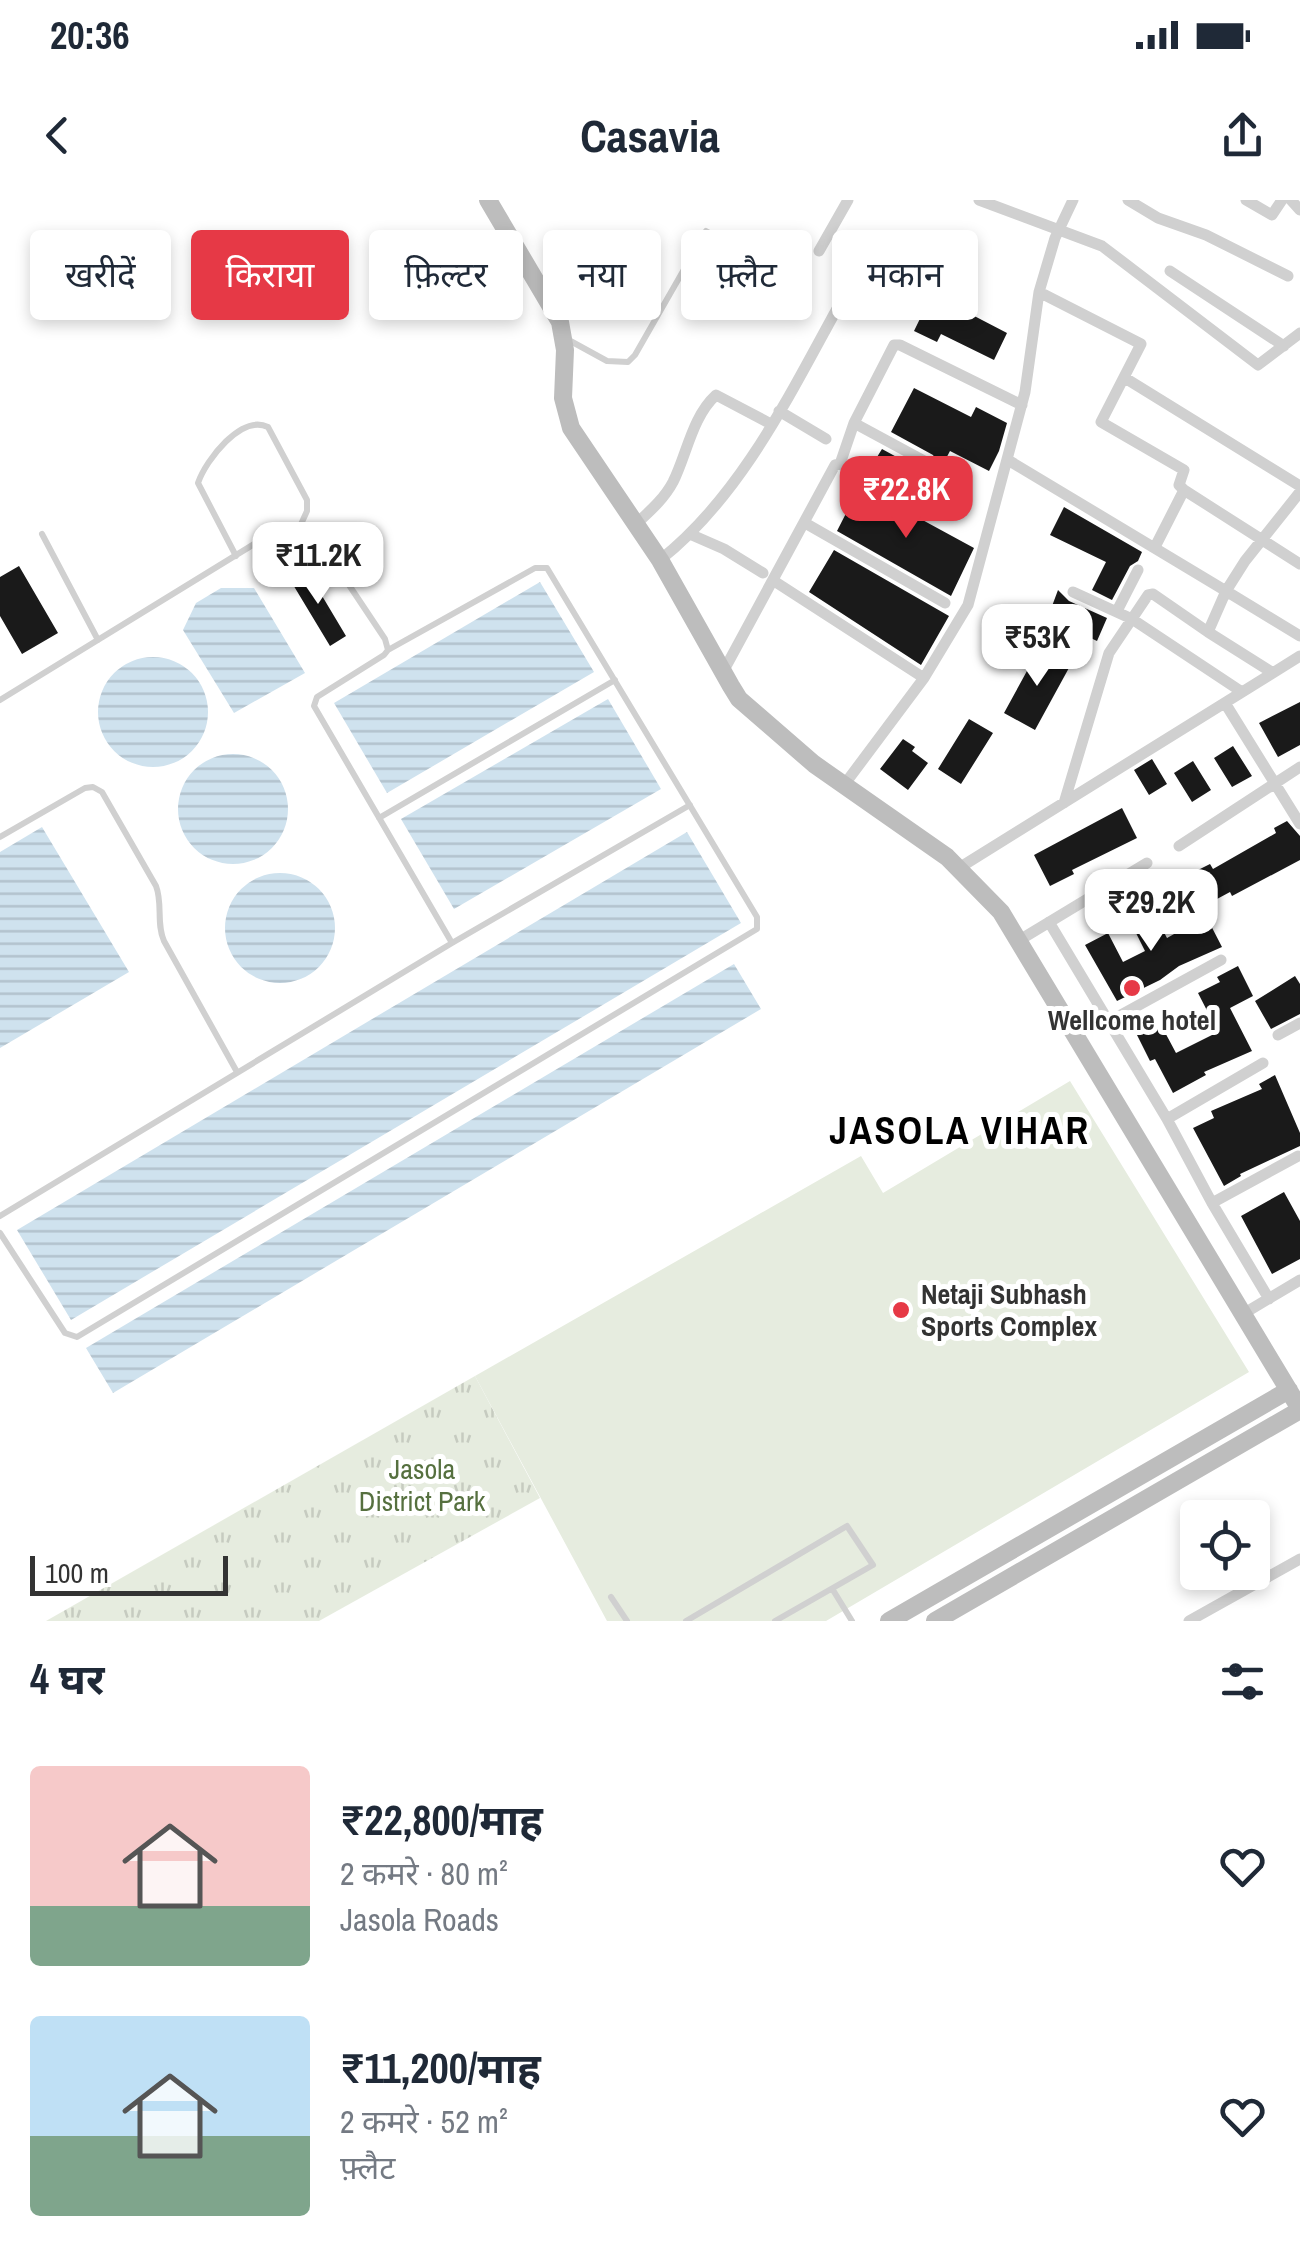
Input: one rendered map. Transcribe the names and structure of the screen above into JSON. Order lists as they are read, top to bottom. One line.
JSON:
{"districts":["JASOLA VIHAR"],"parks":["Jasola District Park"],"places":["Wellcome hotel","Netaji Subhash Sports Complex"],"scale_bar":"100 m","page":{"status":"20:36","header":"Casavia","chip":["खरीदें","किराया","फ़िल्टर","नया","फ़्लैट","मकान"],"price":["₹22.8K","₹11.2K","₹53K","₹29.2K"],"scale":"100 m","heading":"4 घर","list":[{"name":"₹22,800/माह","note":"2 कमरे · 80 m² · Jasola Roads"},{"name":"₹11,200/माह","note":"2 कमरे · 52 m² · फ़्लैट"}]}}
